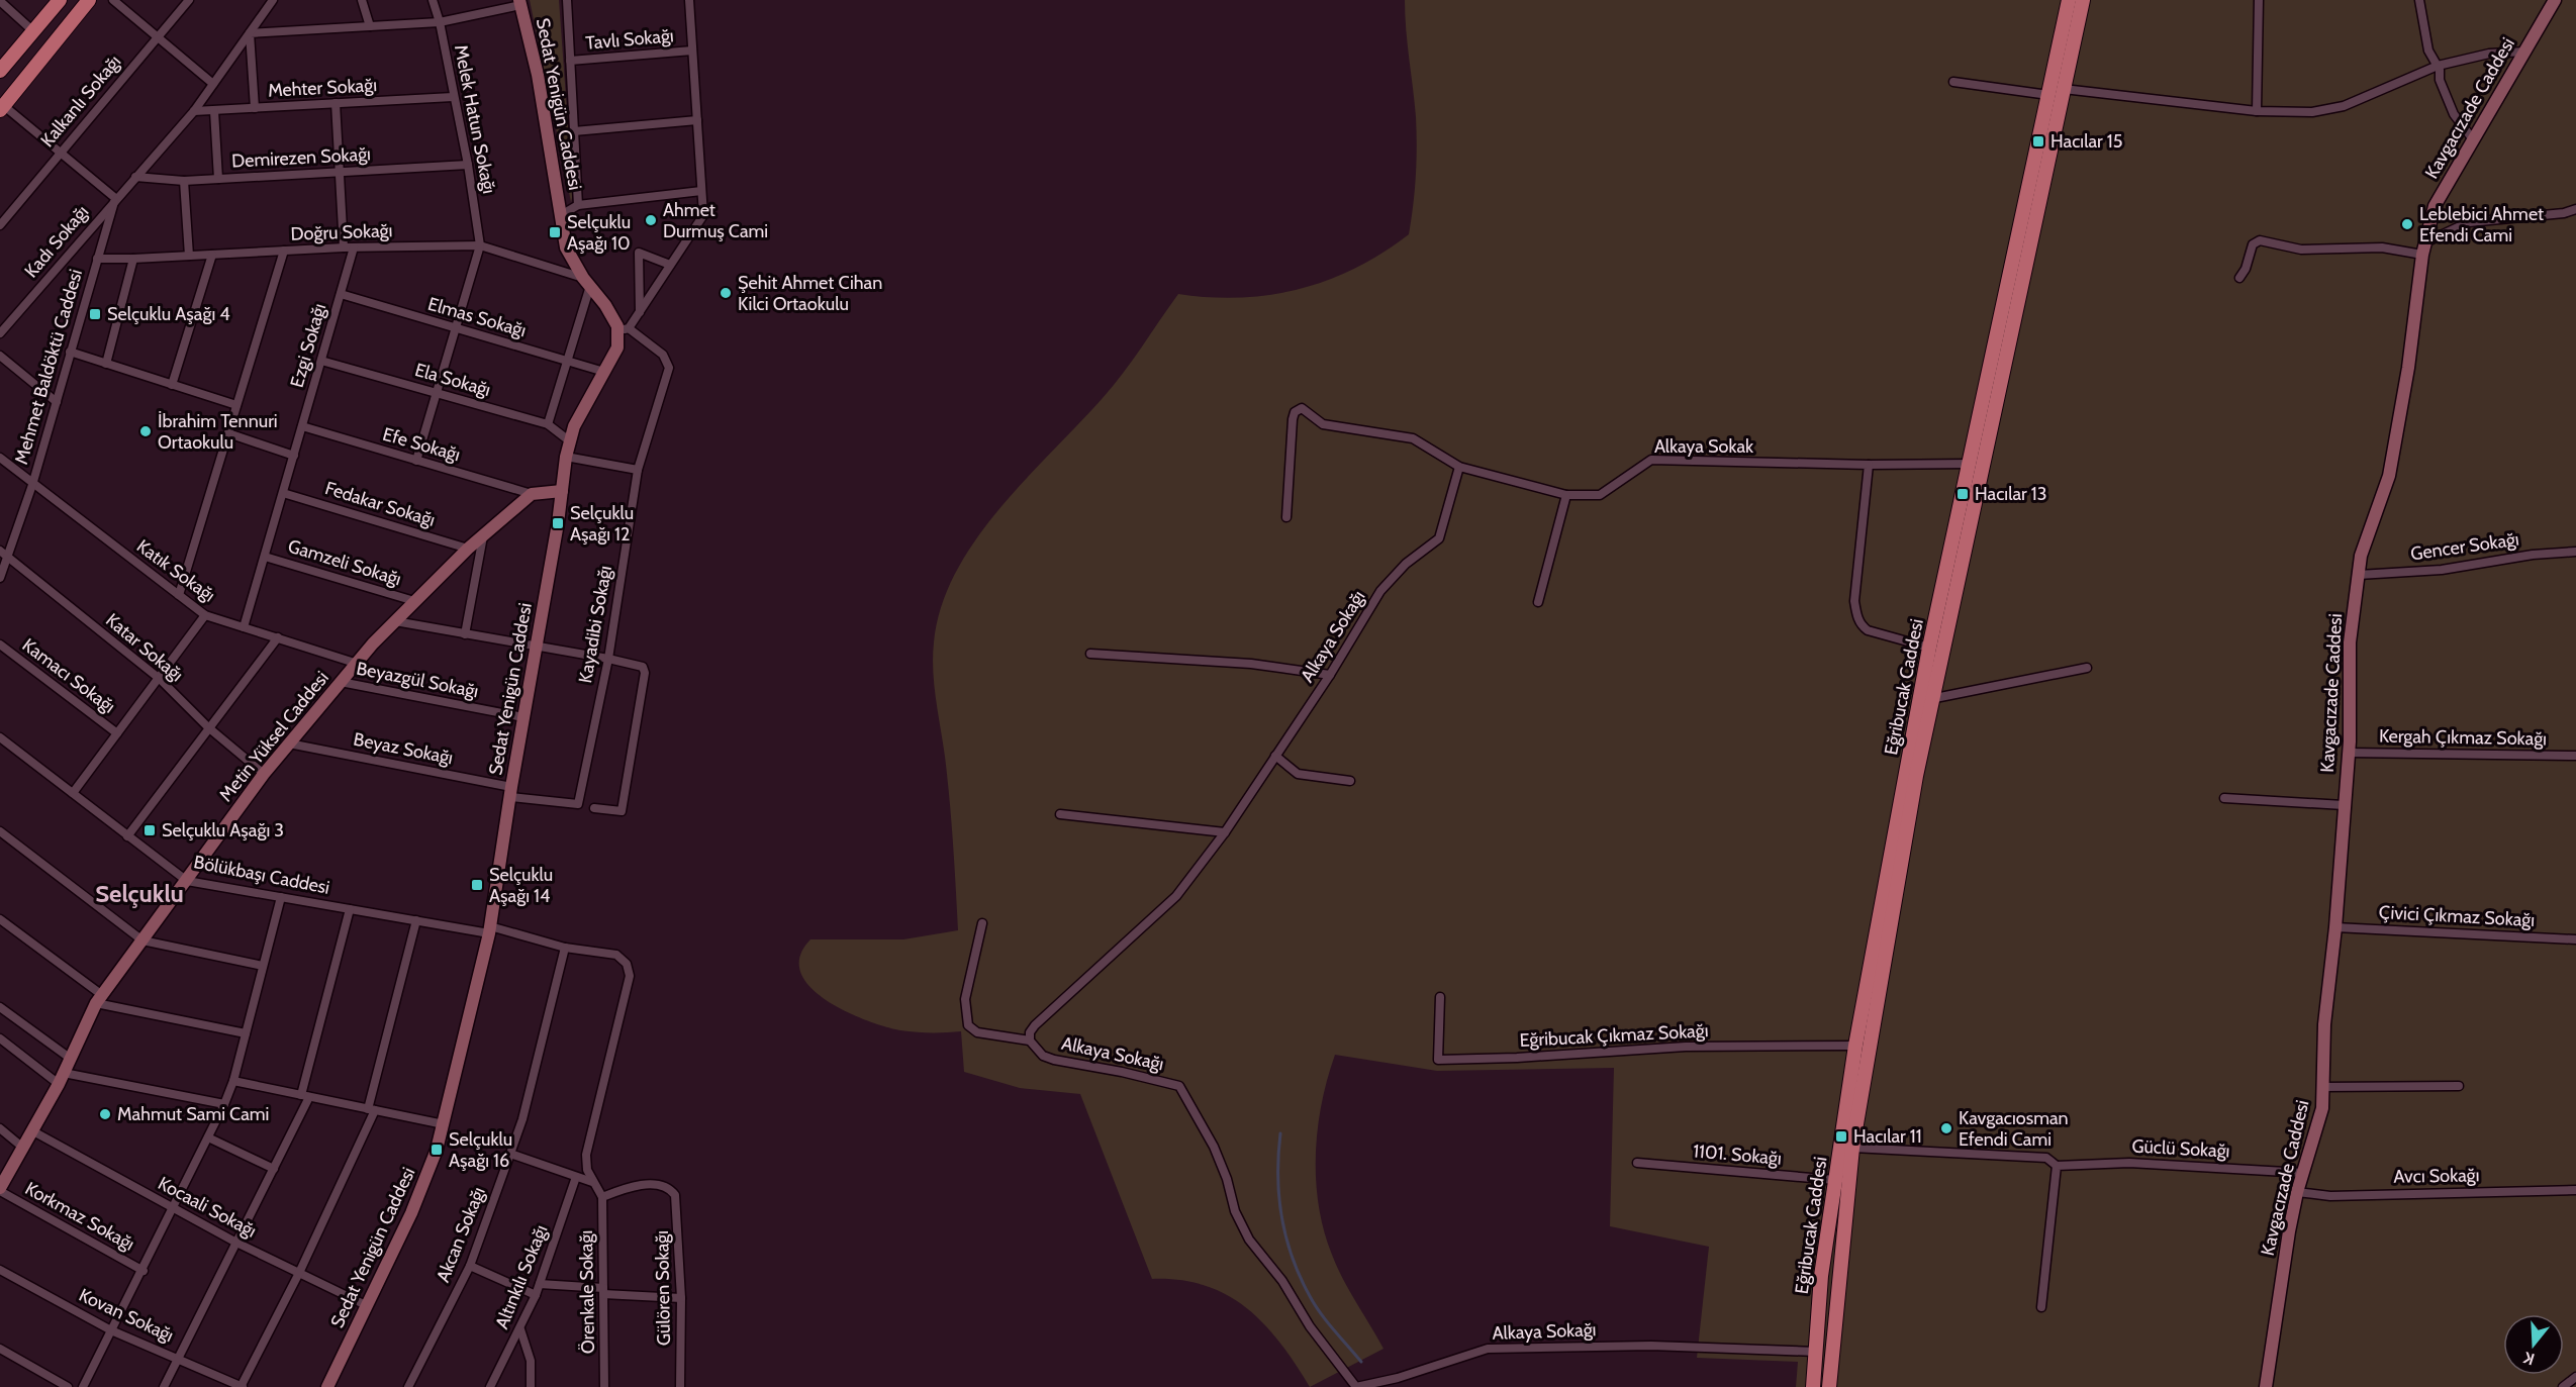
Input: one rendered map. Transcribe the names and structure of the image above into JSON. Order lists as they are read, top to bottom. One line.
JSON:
{"streets":{"main road":["Eğribucak Caddesi"],"street":["Tavlı Sokağı","Mehter Sokağı","Kalkanlı Sokağı","Sedat Yenigün Caddesi","Kavgacızade Caddesi","Melek Hatun Sokağı","Demirezen Sokağı","Doğru Sokağı","Kadı Sokağı","Elmas Sokağı","Ezgi Sokağı","Mehmet Baldöktü Caddesi","Ela Sokağı","Efe Sokağı","Alkaya Sokak","Fedakar Sokağı","Gencer Sokağı","Gamzeli Sokağı","Katık Sokağı","Kayadibi Sokağı","Alkaya Sokağı","Katar Sokağı","Kamacı Sokağı","Beyazgül Sokağı","Metin Yüksel Caddesi","Kergah Çıkmaz Sokağı","Beyaz Sokağı","Bölükbaşı Caddesi","Çivici Çıkmaz Sokağı","Eğribucak Çıkmaz Sokağı","Güclü Sokağı","1101. Sokağı","Avcı Sokağı","Kocaali Sokağı","Korkmaz Sokağı","Akcan Sokağı","Altınkılı Sokağı","Gülören Sokağı","Örenkale Sokağı","Kovan Sokağı"]},"crossings":[["Mehter Sokağı","Melek Hatun Sokağı"],["Mehter Sokağı","Kadı Sokağı"],["Mehter Sokağı","Ezgi Sokağı"],["Sedat Yenigün Caddesi","Doğru Sokağı"],["Sedat Yenigün Caddesi","Elmas Sokağı"],["Sedat Yenigün Caddesi","Ela Sokağı"],["Sedat Yenigün Caddesi","Kayadibi Sokağı"],["Sedat Yenigün Caddesi","Beyazgül Sokağı"],["Sedat Yenigün Caddesi","Beyaz Sokağı"],["Sedat Yenigün Caddesi","Bölükbaşı Caddesi"],["Sedat Yenigün Caddesi","Kocaali Sokağı"],["Kavgacızade Caddesi","Gencer Sokağı"],["Kavgacızade Caddesi","Kergah Çıkmaz Sokağı"],["Kavgacızade Caddesi","Çivici Çıkmaz Sokağı"],["Kavgacızade Caddesi","Güclü Sokağı"],["Kavgacızade Caddesi","Avcı Sokağı"],["Melek Hatun Sokağı","Demirezen Sokağı"],["Melek Hatun Sokağı","Doğru Sokağı"],["Demirezen Sokağı","Kadı Sokağı"],["Demirezen Sokağı","Ezgi Sokağı"],["Doğru Sokağı","Ezgi Sokağı"],["Doğru Sokağı","Mehmet Baldöktü Caddesi"],["Kadı Sokağı","Mehmet Baldöktü Caddesi"],["Elmas Sokağı","Ezgi Sokağı"],["Ezgi Sokağı","Ela Sokağı"],["Ezgi Sokağı","Efe Sokağı"],["Ezgi Sokağı","Fedakar Sokağı"],["Ezgi Sokağı","Gamzeli Sokağı"],["Ezgi Sokağı","Katık Sokağı"],["Mehmet Baldöktü Caddesi","Katık Sokağı"],["Mehmet Baldöktü Caddesi","Katar Sokağı"],["Efe Sokağı","Metin Yüksel Caddesi"],["Alkaya Sokak","Alkaya Sokağı"],["Alkaya Sokak","Eğribucak Caddesi"],["Fedakar Sokağı","Metin Yüksel Caddesi"],["Gamzeli Sokağı","Metin Yüksel Caddesi"],["Katık Sokağı","Metin Yüksel Caddesi"],["Kayadibi Sokağı","Beyaz Sokağı"],["Alkaya Sokağı","Eğribucak Caddesi"],["Katar Sokağı","Metin Yüksel Caddesi"],["Beyazgül Sokağı","Metin Yüksel Caddesi"],["Eğribucak Caddesi","Eğribucak Çıkmaz Sokağı"],["Eğribucak Caddesi","Güclü Sokağı"],["Eğribucak Caddesi","1101. Sokağı"],["Metin Yüksel Caddesi","Beyaz Sokağı"],["Metin Yüksel Caddesi","Bölükbaşı Caddesi"],["Metin Yüksel Caddesi","Kocaali Sokağı"],["Metin Yüksel Caddesi","Korkmaz Sokağı"],["Bölükbaşı Caddesi","Akcan Sokağı"],["Gülören Sokağı","Örenkale Sokağı"]],"districts":["Selçuklu"],"places":{"transit":["Hacılar 15","Selçuklu Aşağı 10","Selçuklu Aşağı 4","Hacılar 13","Selçuklu Aşağı 12","Selçuklu Aşağı 3","Selçuklu Aşağı 14","Hacılar 11","Selçuklu Aşağı 16"],"other":["Ahmet Durmuş Cami","Leblebici Ahmet Efendi Cami","Şehit Ahmet Cihan Kilci Ortaokulu","İbrahim Tennuri Ortaokulu","Mahmut Sami Cami","Kavgacıosman Efendi Cami"]},"north":"bottom"}
